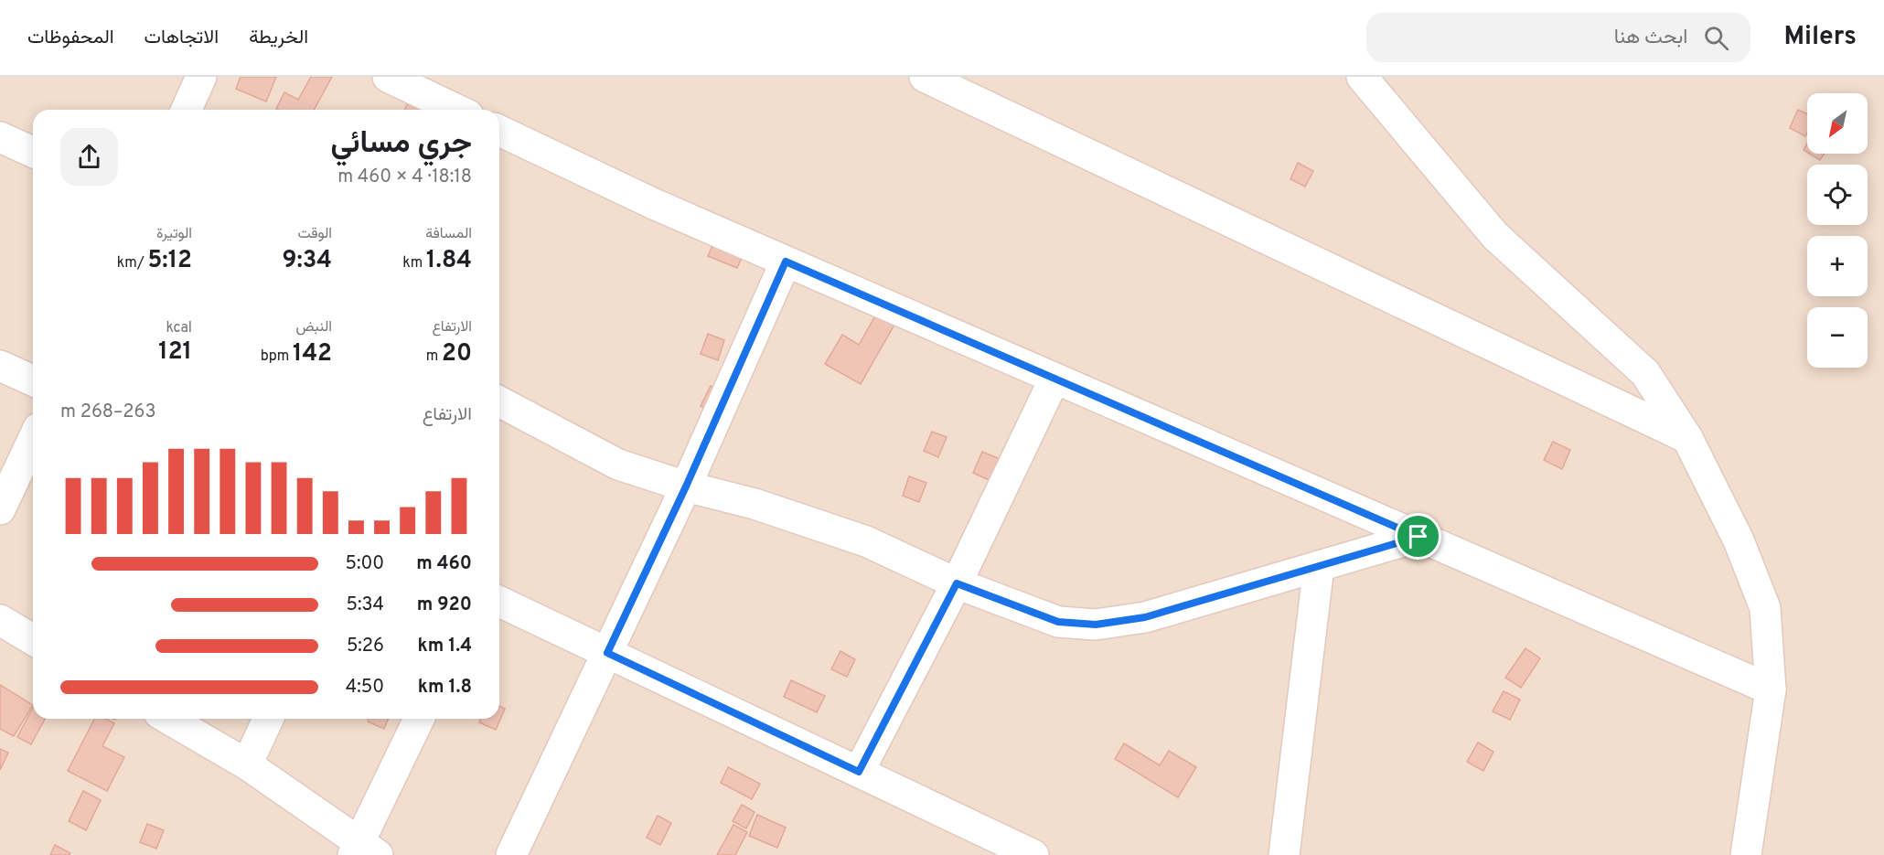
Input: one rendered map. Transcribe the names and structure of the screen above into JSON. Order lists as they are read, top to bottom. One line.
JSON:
{"north":"bottom left","page":{"header":"Milers","search":"ابحث هنا","nav":["الخريطة","الاتجاهات","المحفوظات"],"map_buttons":["+","−"],"heading":["جري مسائي","18:18 · 4 × 460 m"],"stats":[["المسافة","1.84 km"],["الوقت","9:34"],["الوتيرة","5:12 /km"],["الارتفاع","20 m"],["النبض","142 bpm"],["kcal","121"]],"chart":["الارتفاع","263–268 m"],"list":[{"name":"460 m","note":"5:00"},{"name":"920 m","note":"5:34"},{"name":"1.4 km","note":"5:26"},{"name":"1.8 km","note":"4:50"}]}}
